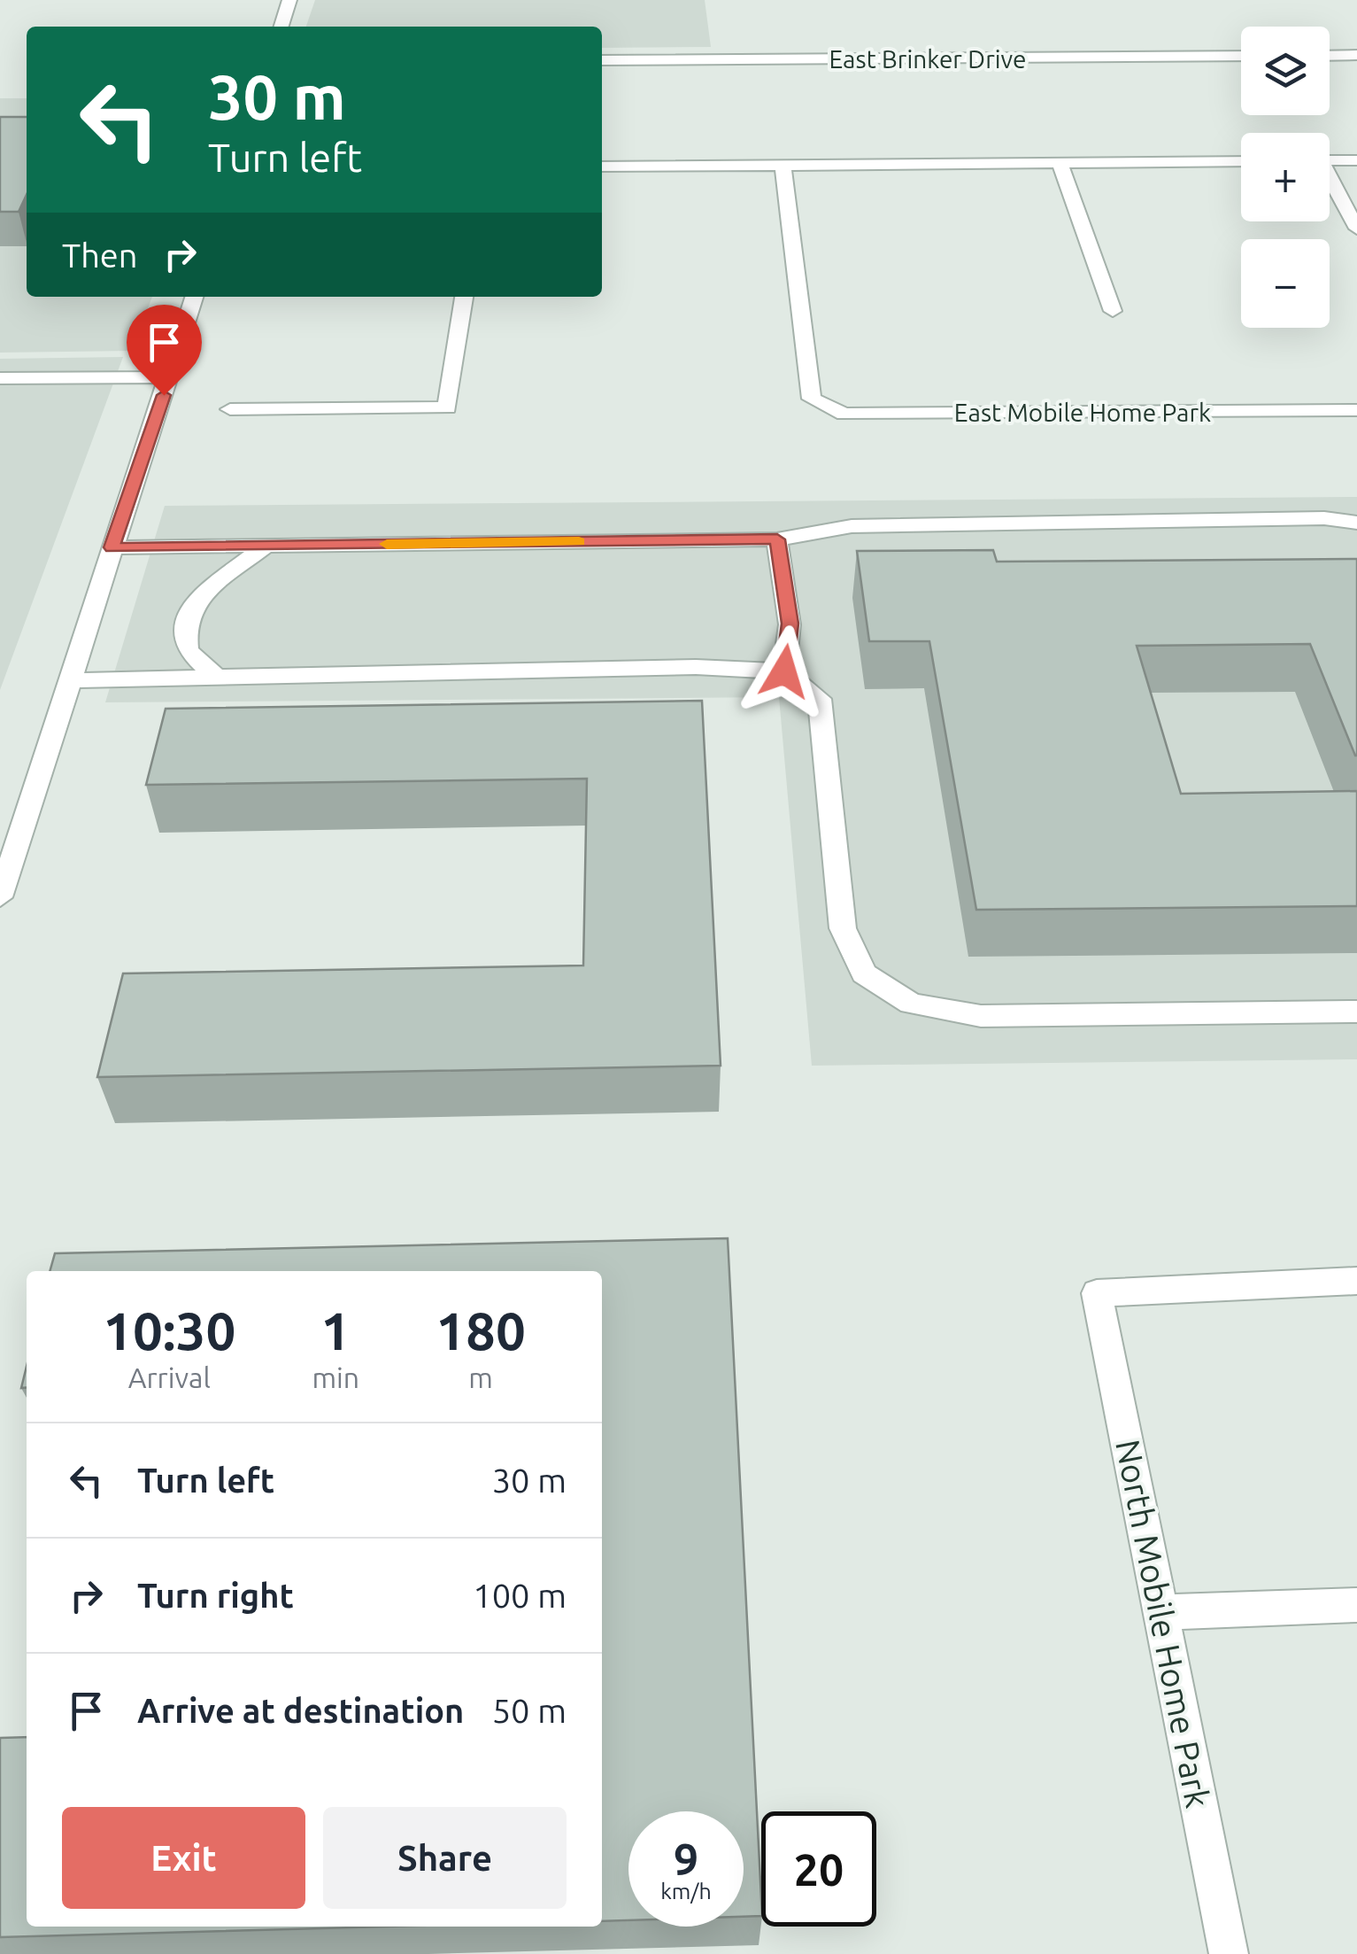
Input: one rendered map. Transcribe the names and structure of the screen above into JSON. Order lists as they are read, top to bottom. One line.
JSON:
{"streets":{"street":["East Brinker Drive","East Mobile Home Park","North Mobile Home Park"]},"page":{"map_buttons":["+","−"],"turn":["30 m","Turn left"],"then":"Then","eta":["10:30","Arrival","1","min","180","m"],"list":[{"name":"Turn left","value":"30 m"},{"name":"Turn right","value":"100 m"},{"name":"Arrive at destination","value":"50 m"}],"buttons":["Exit","Share"],"speed":"9 km/h","limit":"20"}}
